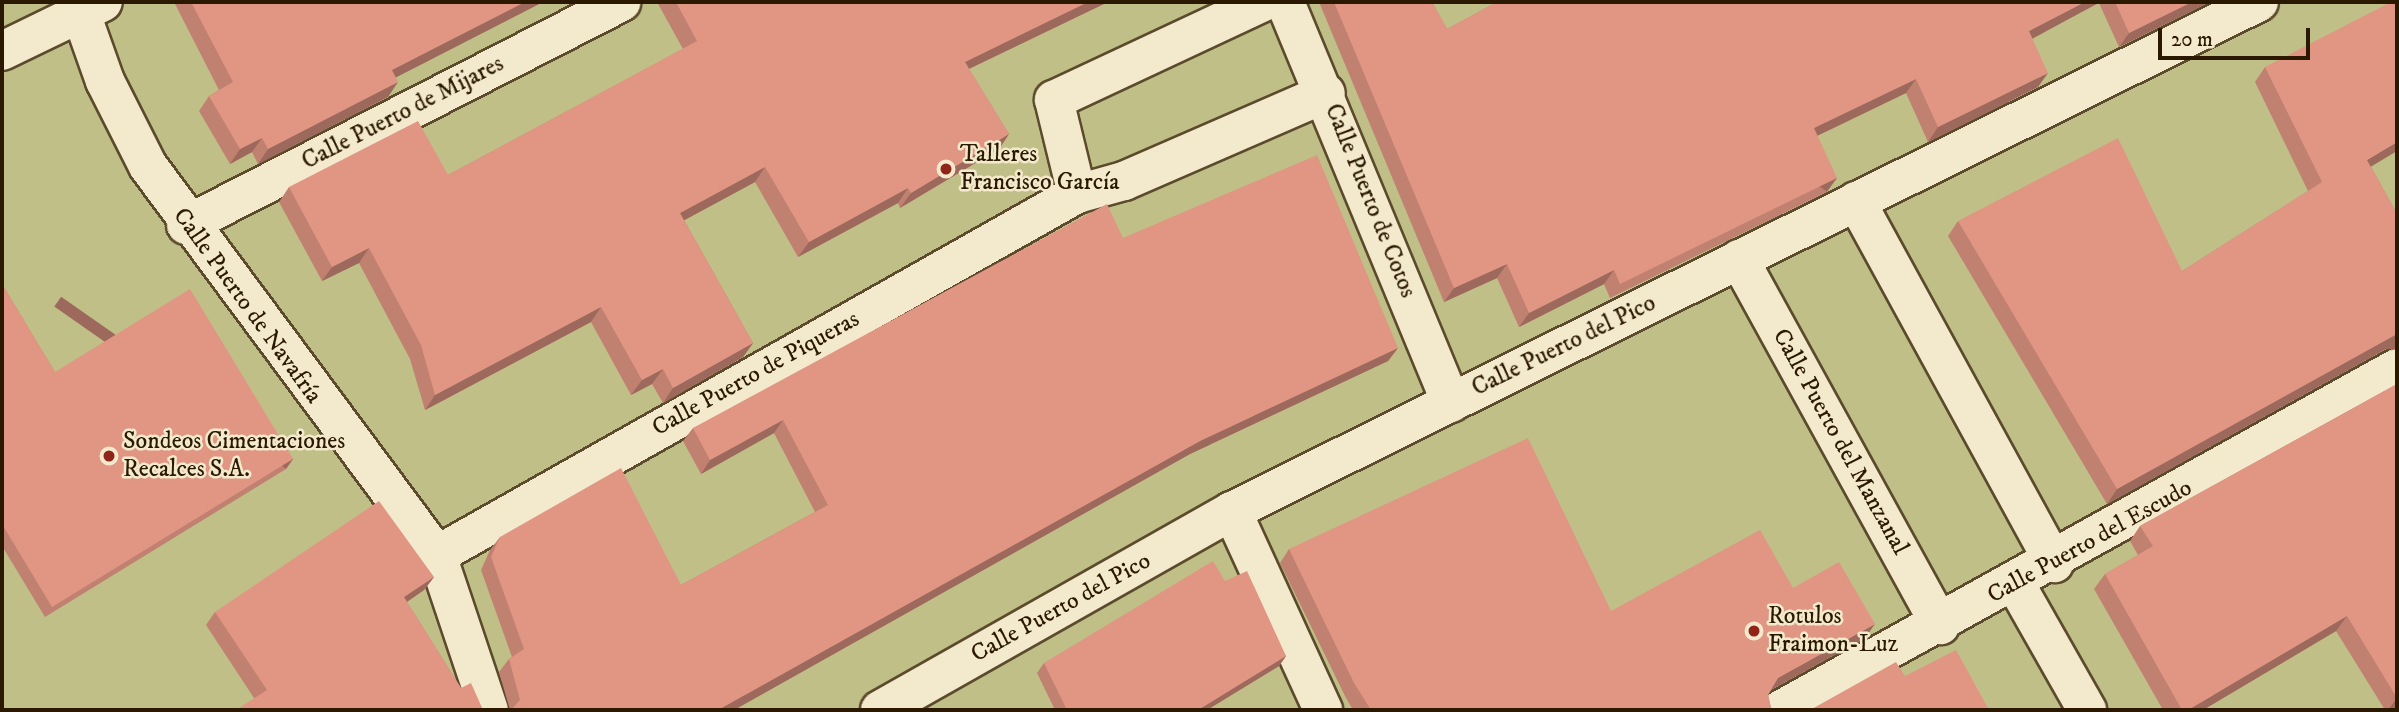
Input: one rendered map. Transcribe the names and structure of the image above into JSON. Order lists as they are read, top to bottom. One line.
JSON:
{"streets":{"street":["Calle Puerto de Mijares","Calle Puerto de Cotos","Calle Puerto de Navafría","Calle Puerto del Pico","Calle Puerto de Piqueras","Calle Puerto del Manzanal","Calle Puerto del Escudo"]},"crossings":[["Calle Puerto de Mijares","Calle Puerto de Navafría"],["Calle Puerto de Cotos","Calle Puerto del Pico"],["Calle Puerto de Cotos","Calle Puerto de Piqueras"],["Calle Puerto de Navafría","Calle Puerto de Piqueras"],["Calle Puerto del Pico","Calle Puerto del Manzanal"],["Calle Puerto del Manzanal","Calle Puerto del Escudo"]],"places":["Talleres Francisco García","Sondeos Cimentaciones Recalces S.A.","Rotulos Fraimon-Luz"],"scale_bar":"20 m"}
